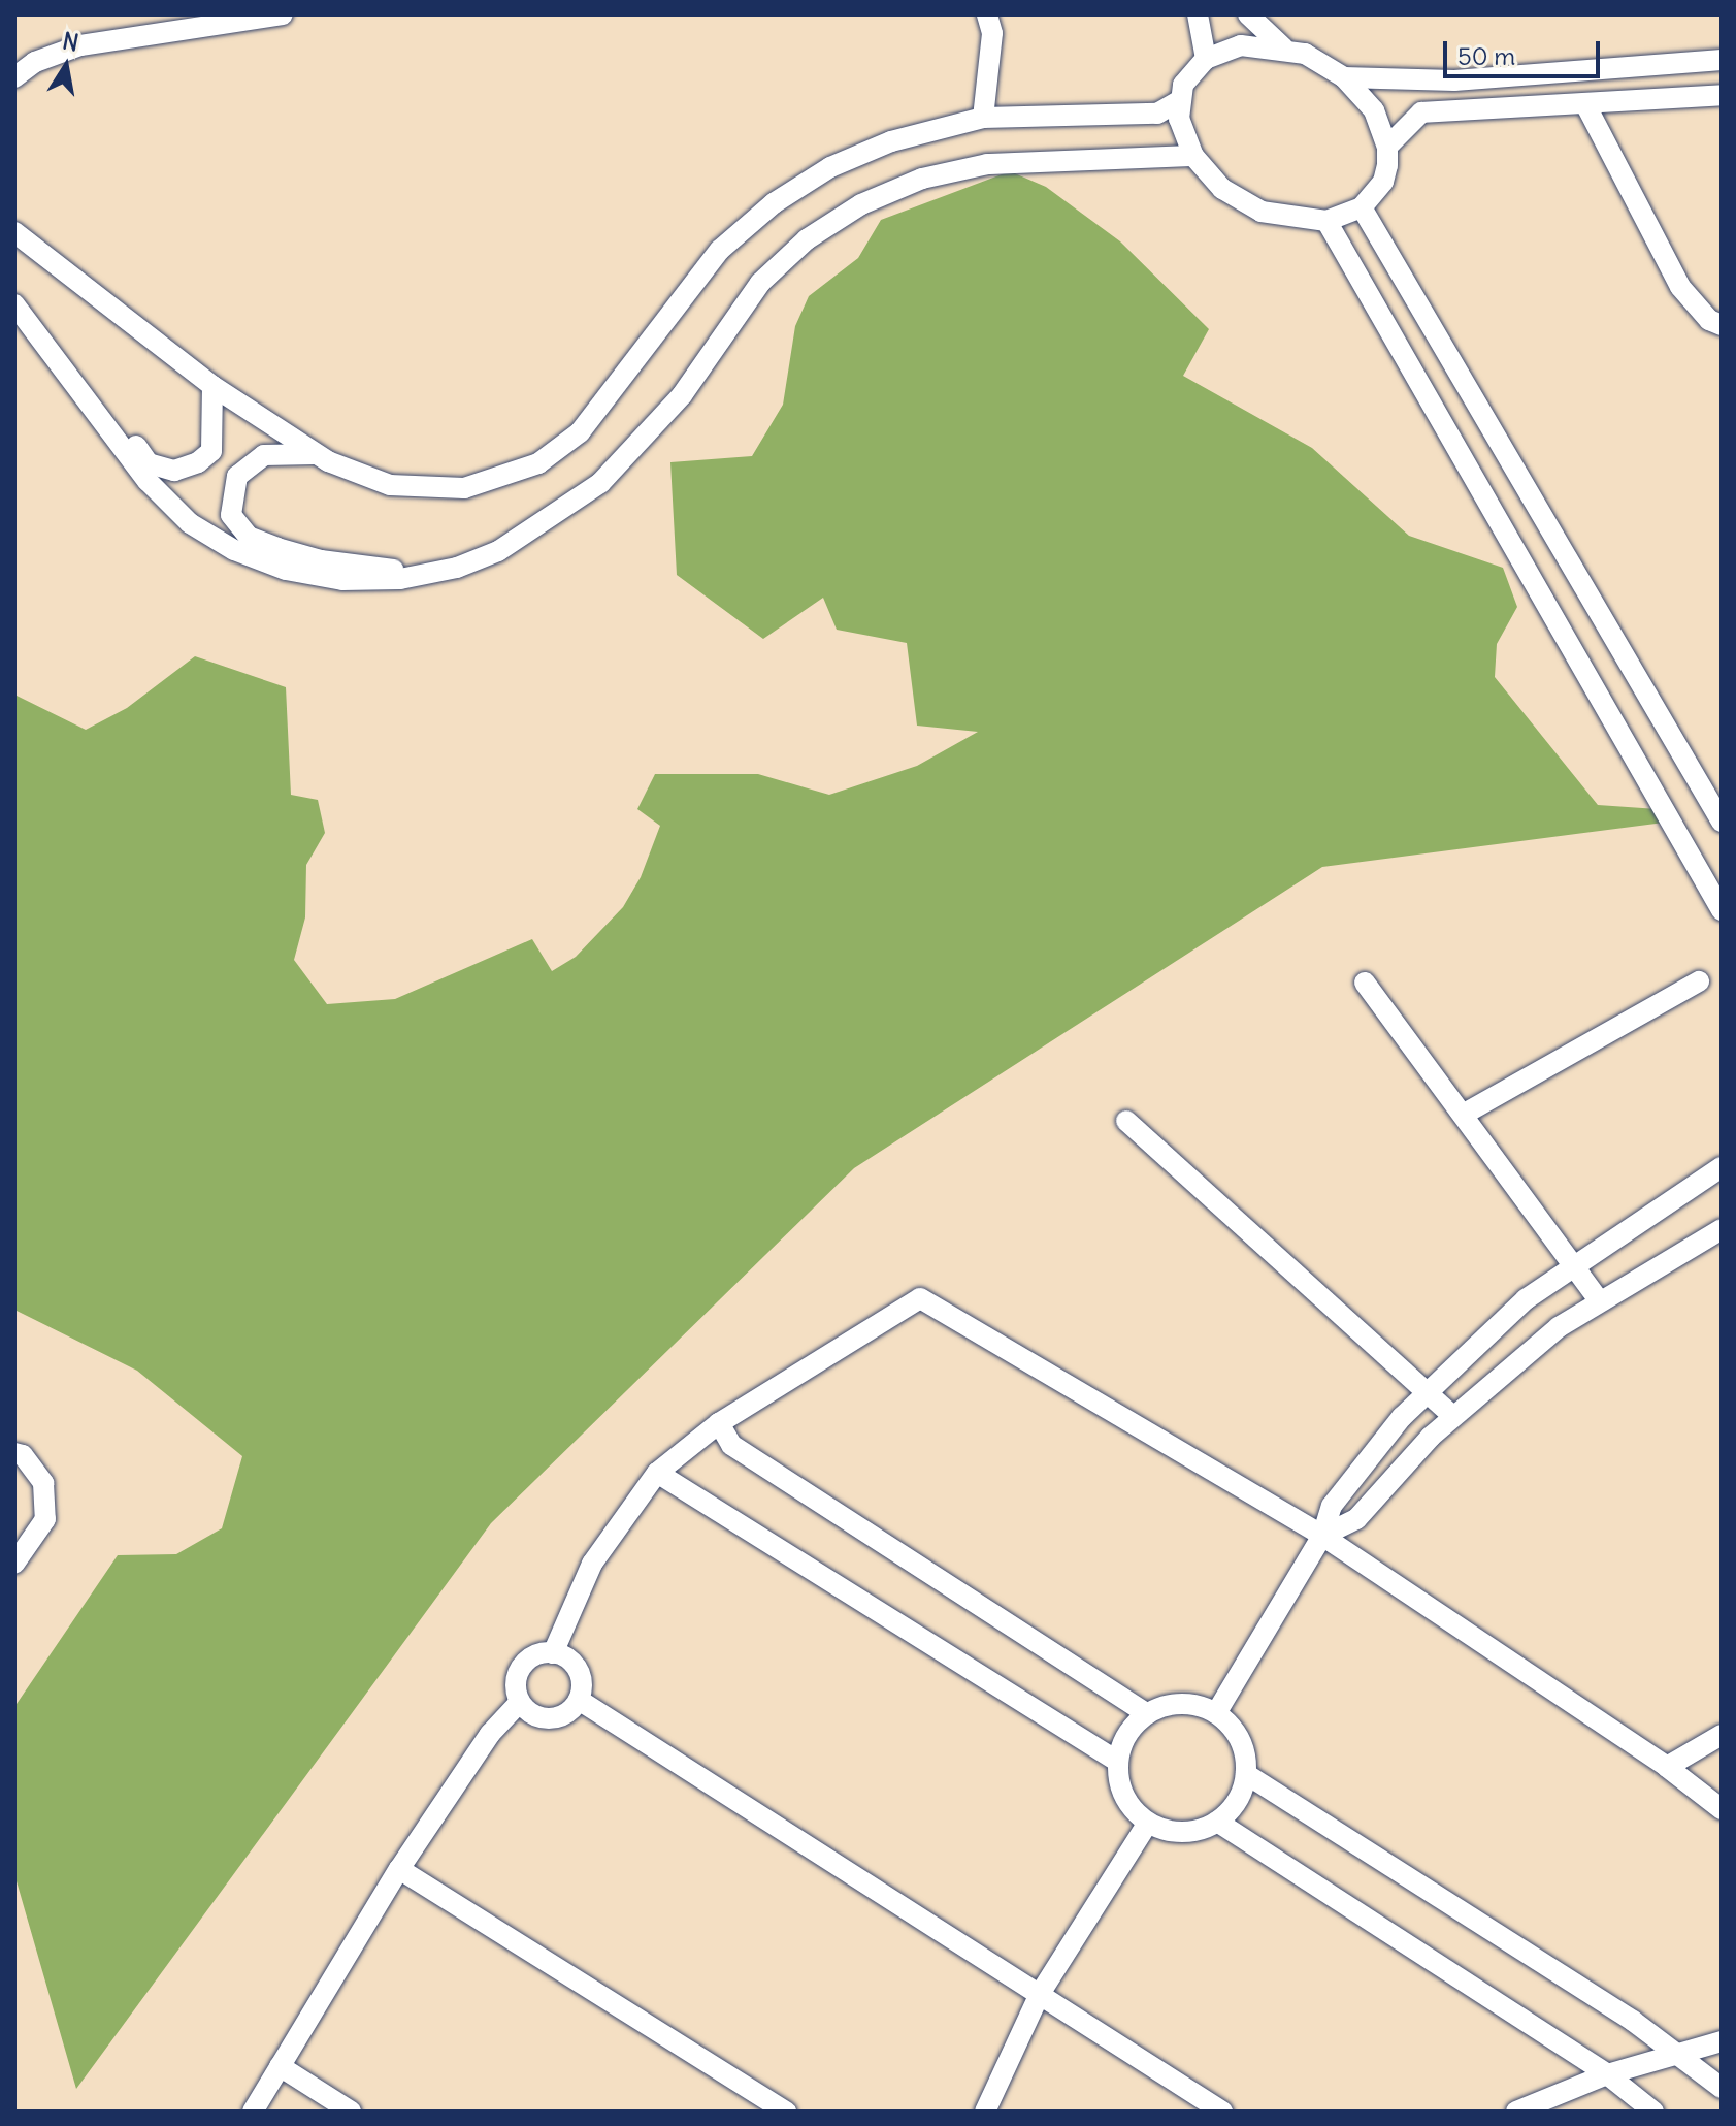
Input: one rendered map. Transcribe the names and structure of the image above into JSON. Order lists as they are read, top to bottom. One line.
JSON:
{"scale_bar":"50 m","north":"top"}
